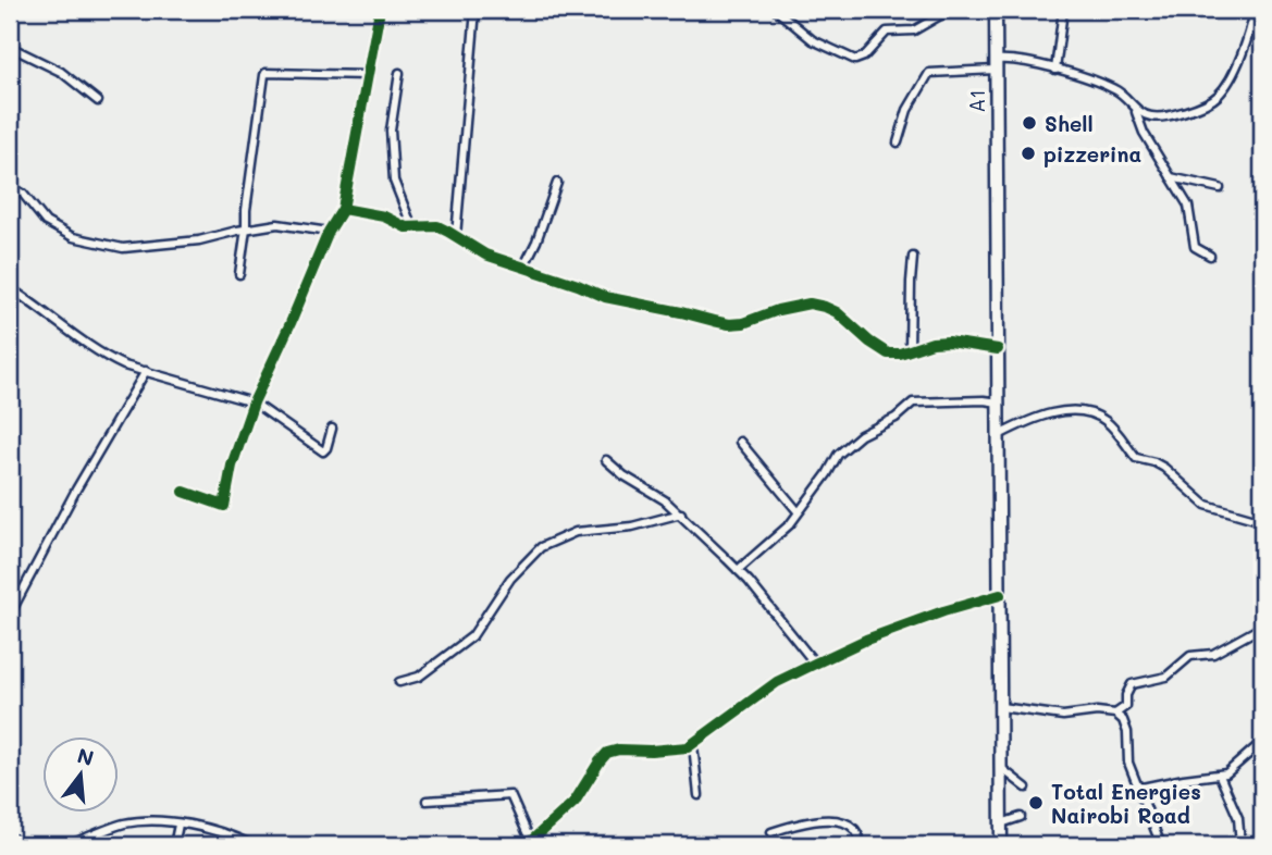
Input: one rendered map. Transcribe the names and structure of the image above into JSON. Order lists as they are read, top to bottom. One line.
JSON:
{"streets":{"highway":["A1"]},"places":["Shell","pizzerina","Total Energies Nairobi Road"],"north":"top"}
